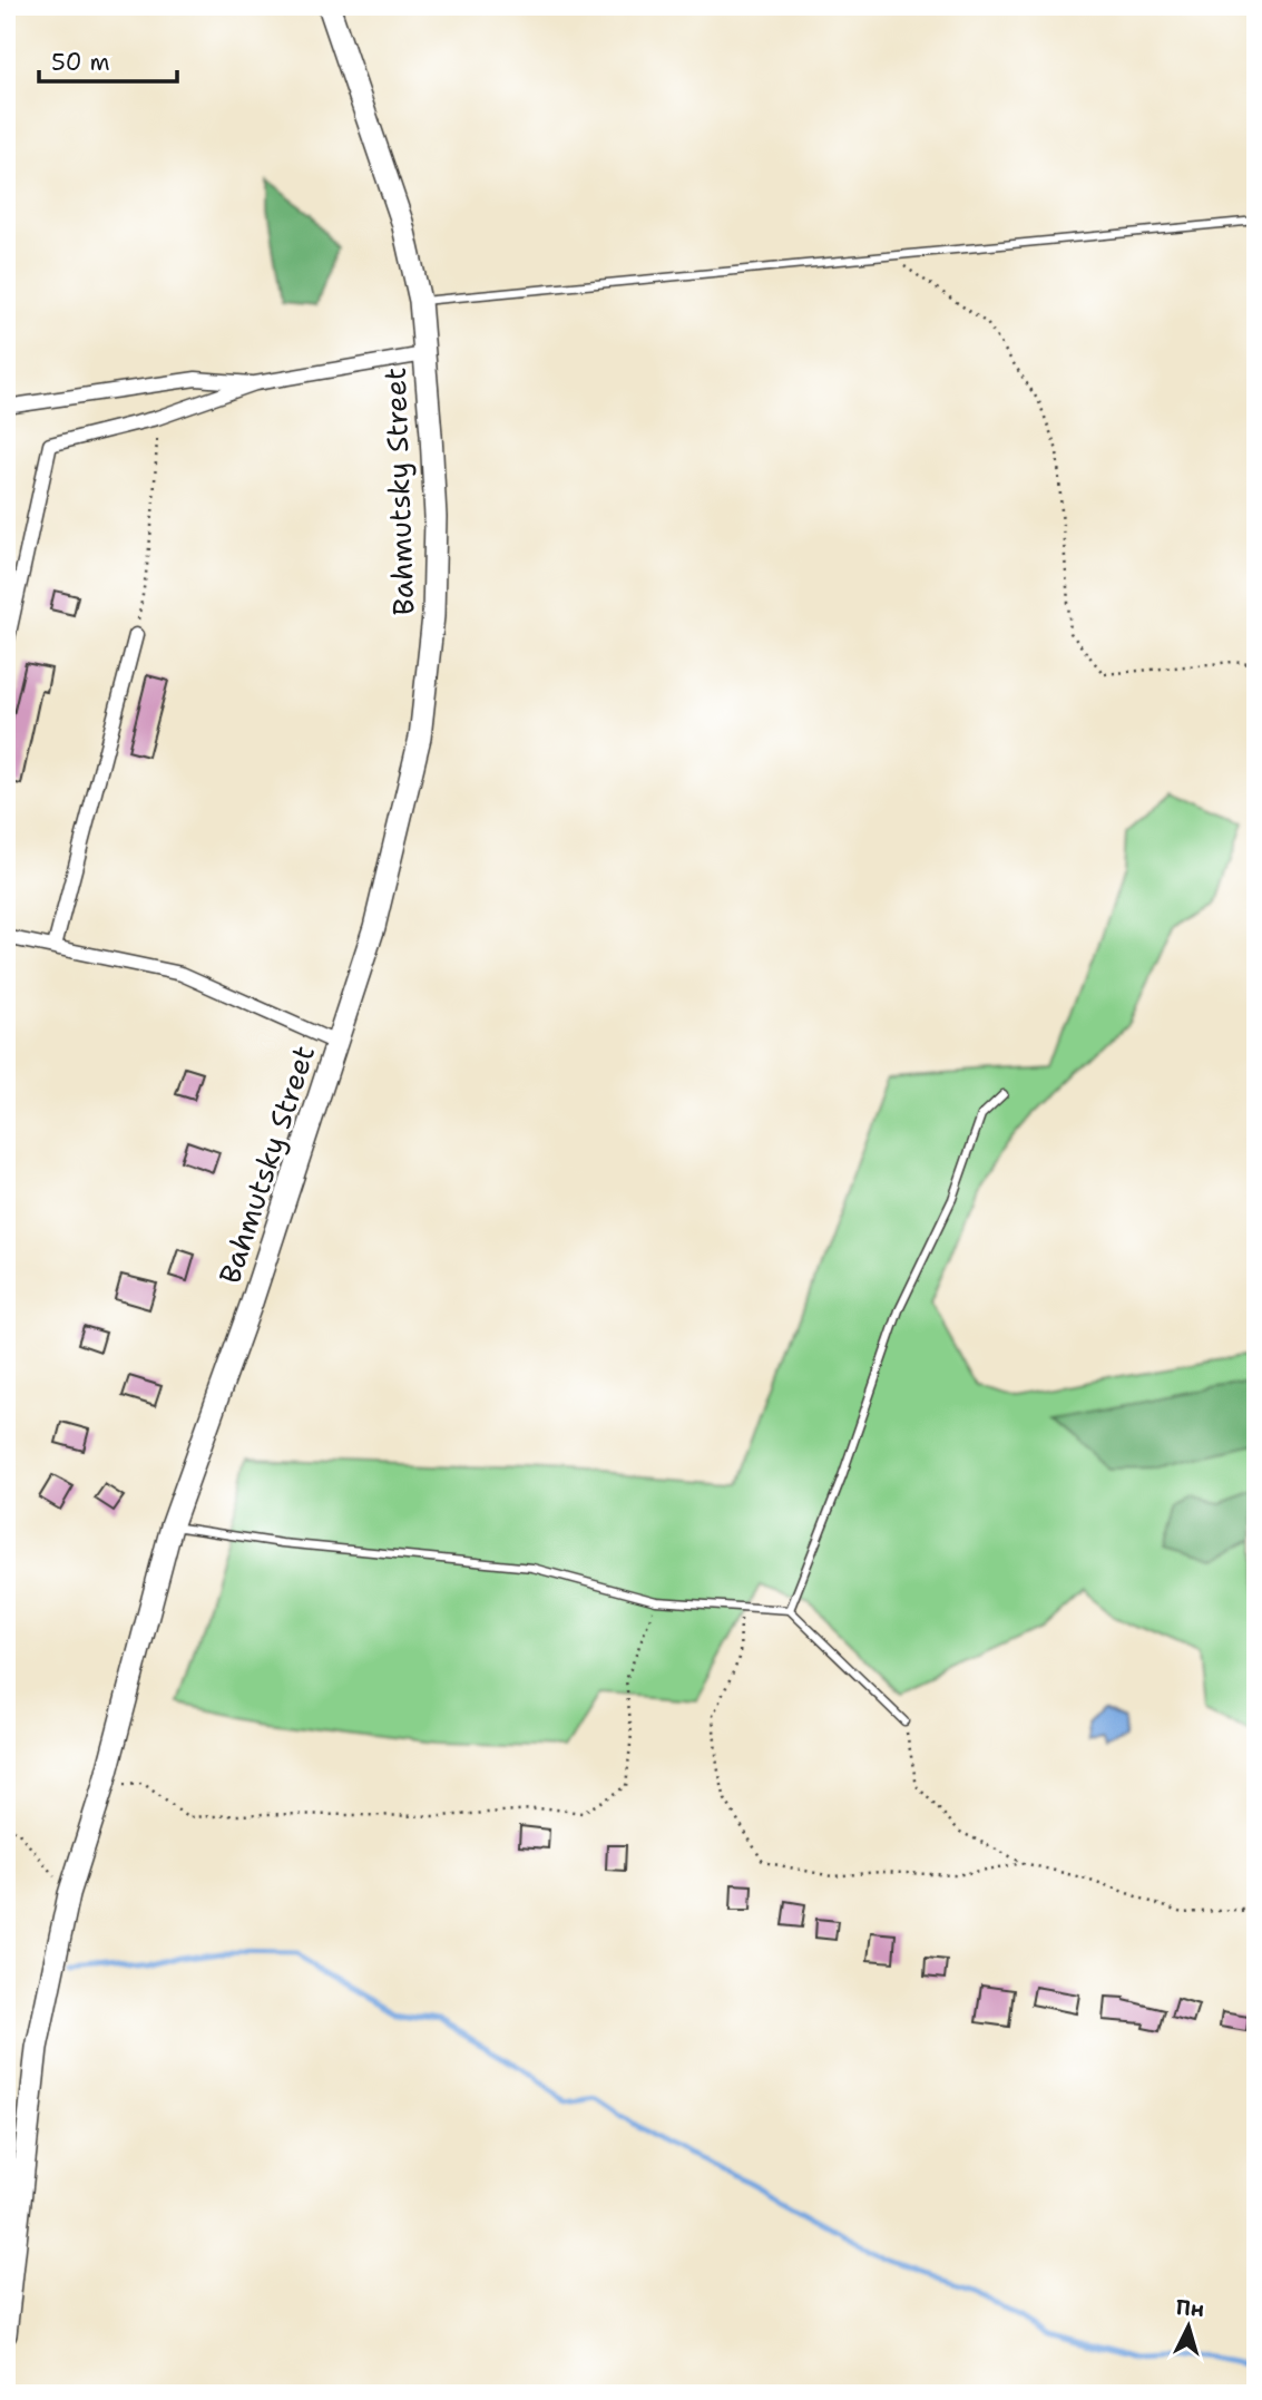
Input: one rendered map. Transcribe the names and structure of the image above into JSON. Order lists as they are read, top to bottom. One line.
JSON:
{"streets":{"main road":["Bahmutsky Street"]},"scale_bar":"50 m","north":"top"}
